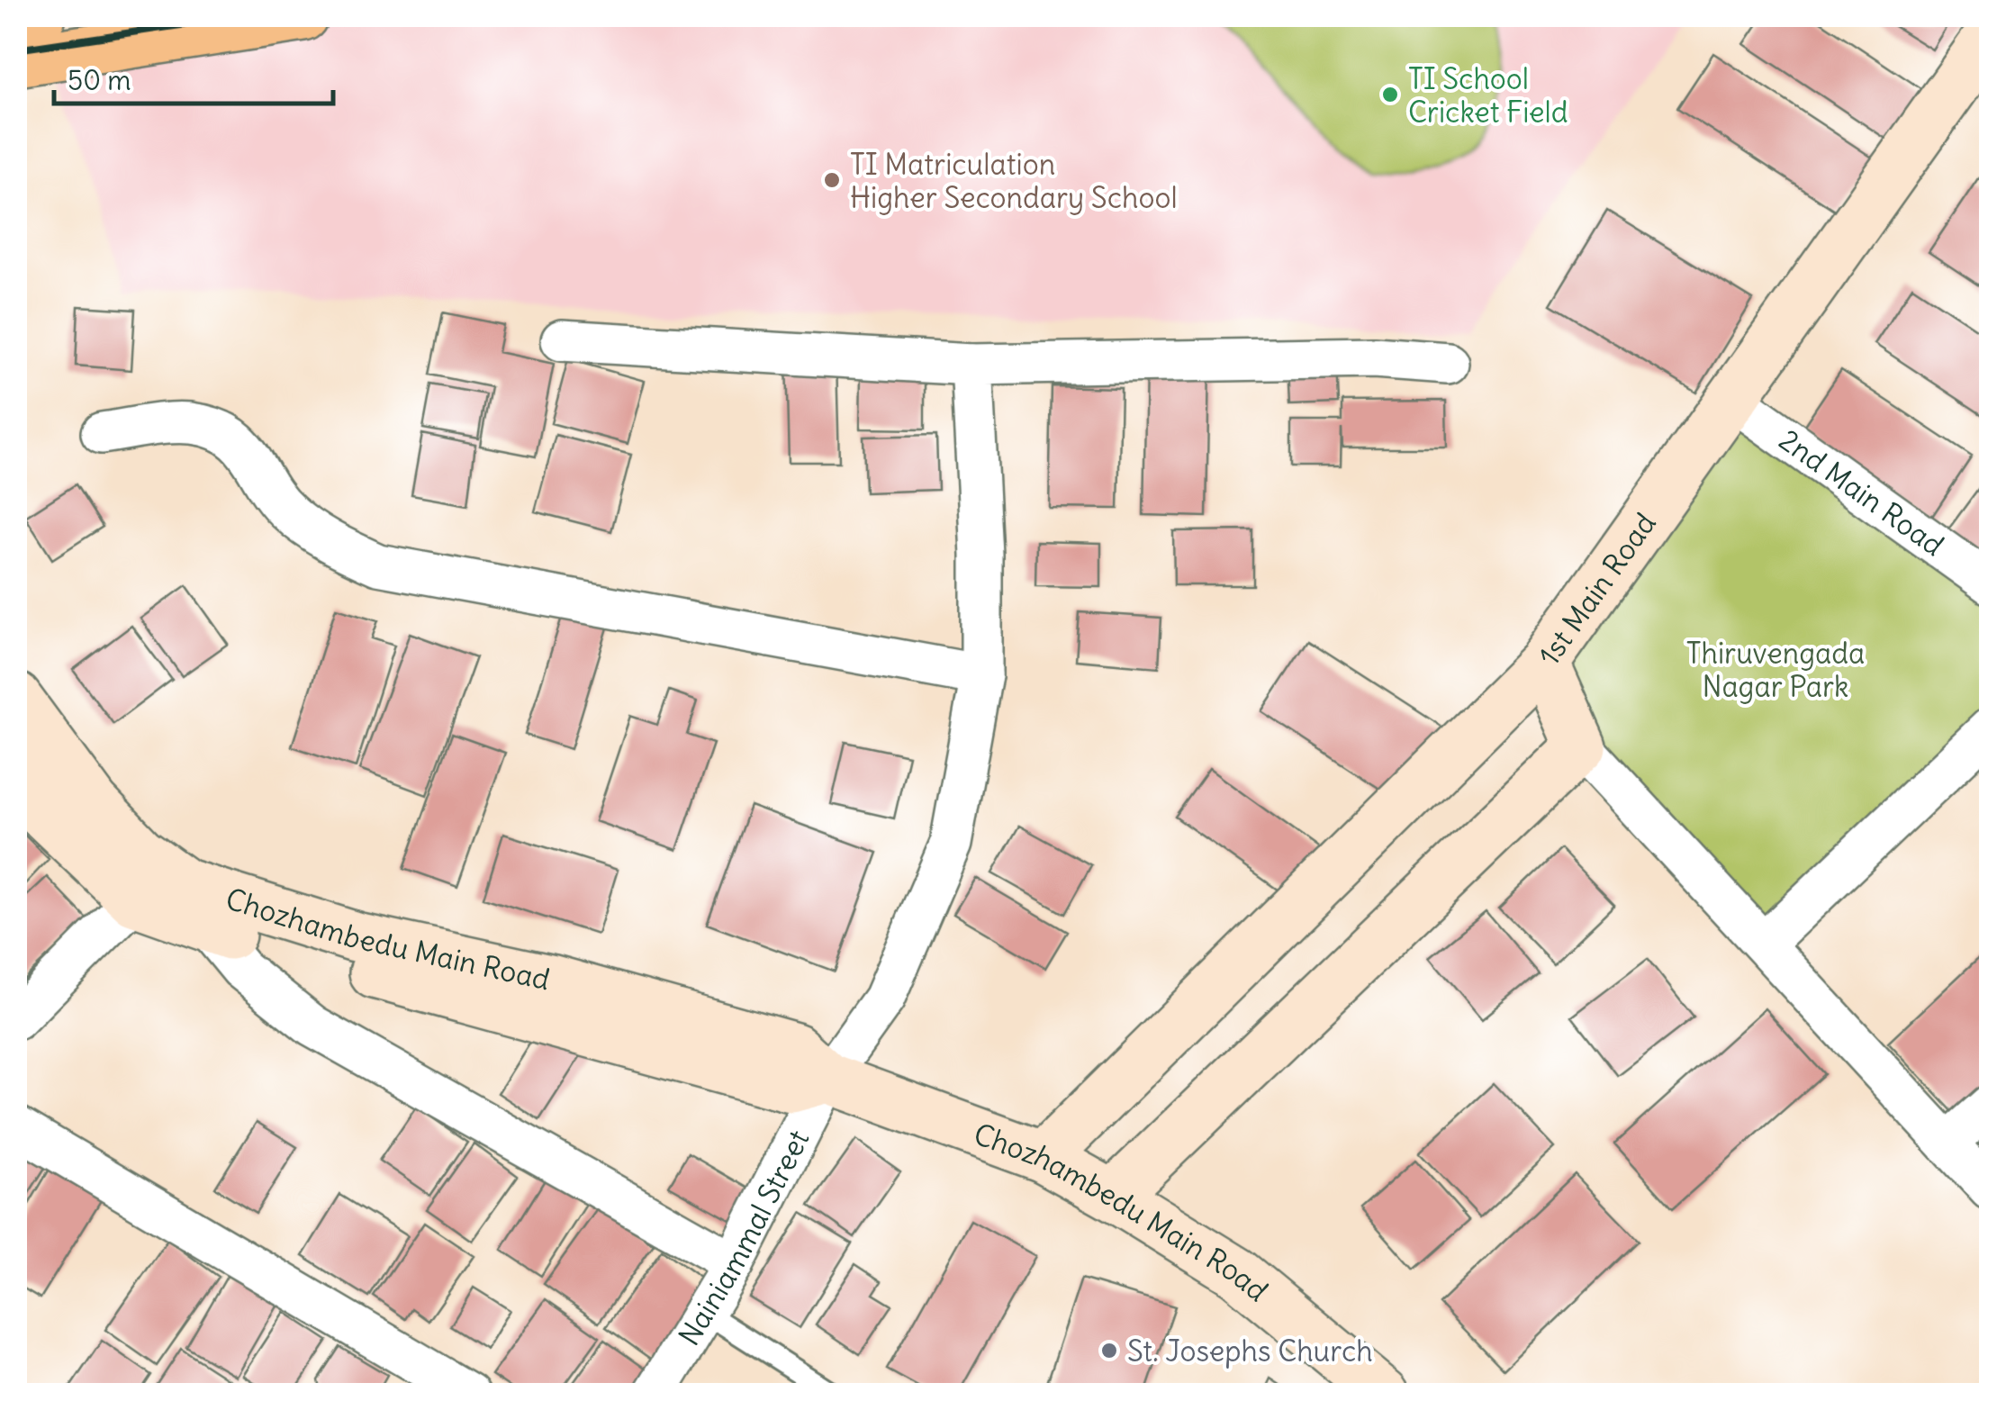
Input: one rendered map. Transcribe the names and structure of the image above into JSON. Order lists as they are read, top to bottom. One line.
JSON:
{"streets":{"street":["2nd Main Road","1st Main Road","Chozhambedu Main Road","Nainiammal Street"]},"crossings":[["2nd Main Road","1st Main Road"],["Chozhambedu Main Road","Nainiammal Street"]],"parks":["Thiruvengada Nagar Park"],"places":["TI School Cricket Field","TI Matriculation Higher Secondary School","St. Josephs Church"],"scale_bar":"50 m"}
